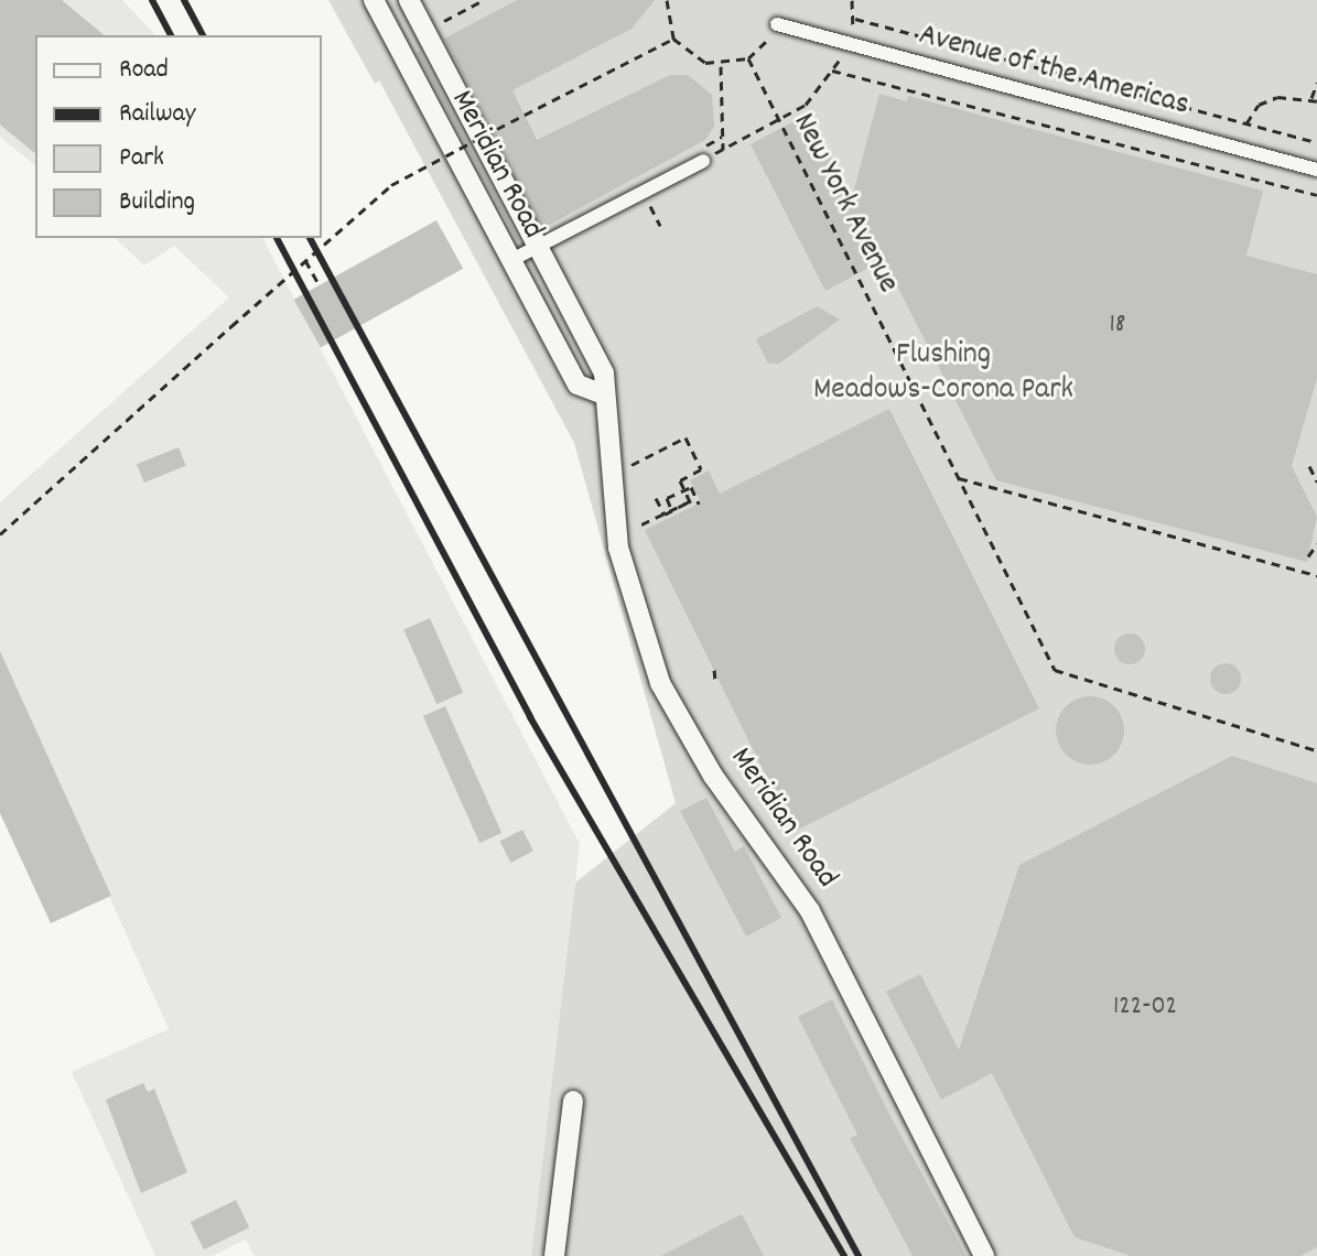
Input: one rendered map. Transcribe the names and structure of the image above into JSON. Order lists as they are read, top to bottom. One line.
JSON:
{"streets":{"street":["Avenue of the Americas","Meridian Road"],"path":["New York Avenue"]},"parks":["Flushing Meadows-Corona Park"],"house_numbers":["18","122-02"],"legend":["Road","Railway","Park","Building"]}
